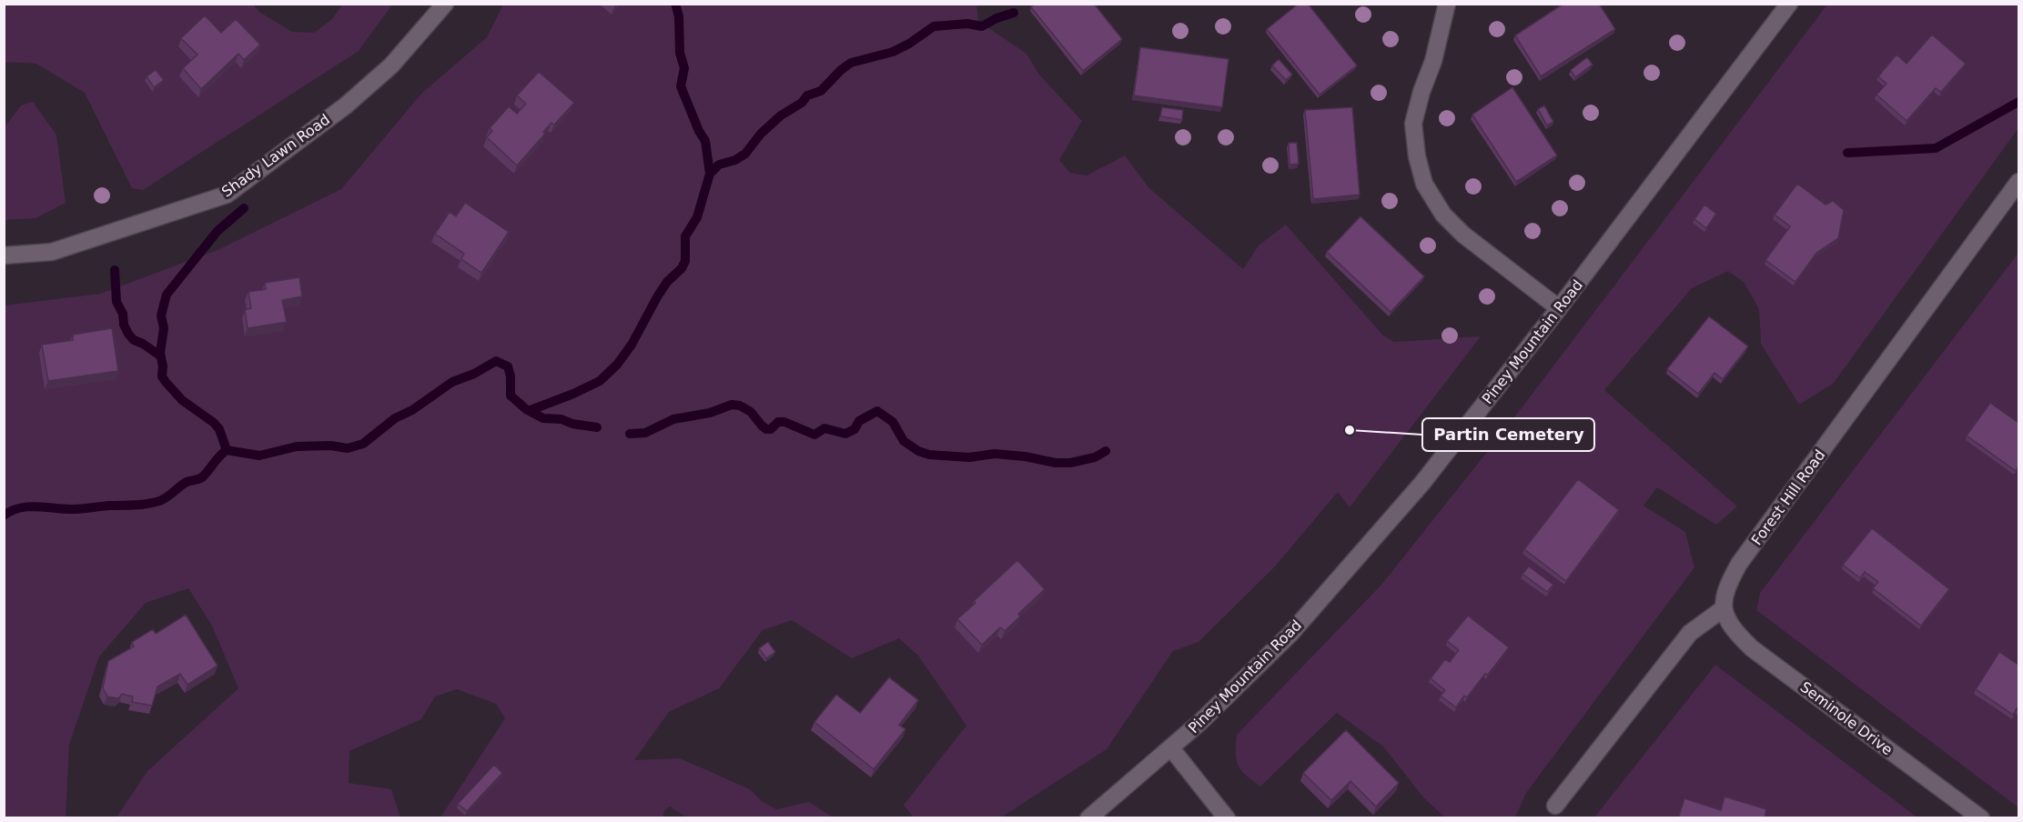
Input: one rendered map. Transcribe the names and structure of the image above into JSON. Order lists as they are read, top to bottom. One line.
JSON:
{"streets":{"street":["Shady Lawn Road","Piney Mountain Road","Forest Hill Road","Seminole Drive"]},"crossings":[["Forest Hill Road","Seminole Drive"]],"places":["Partin Cemetery"]}
